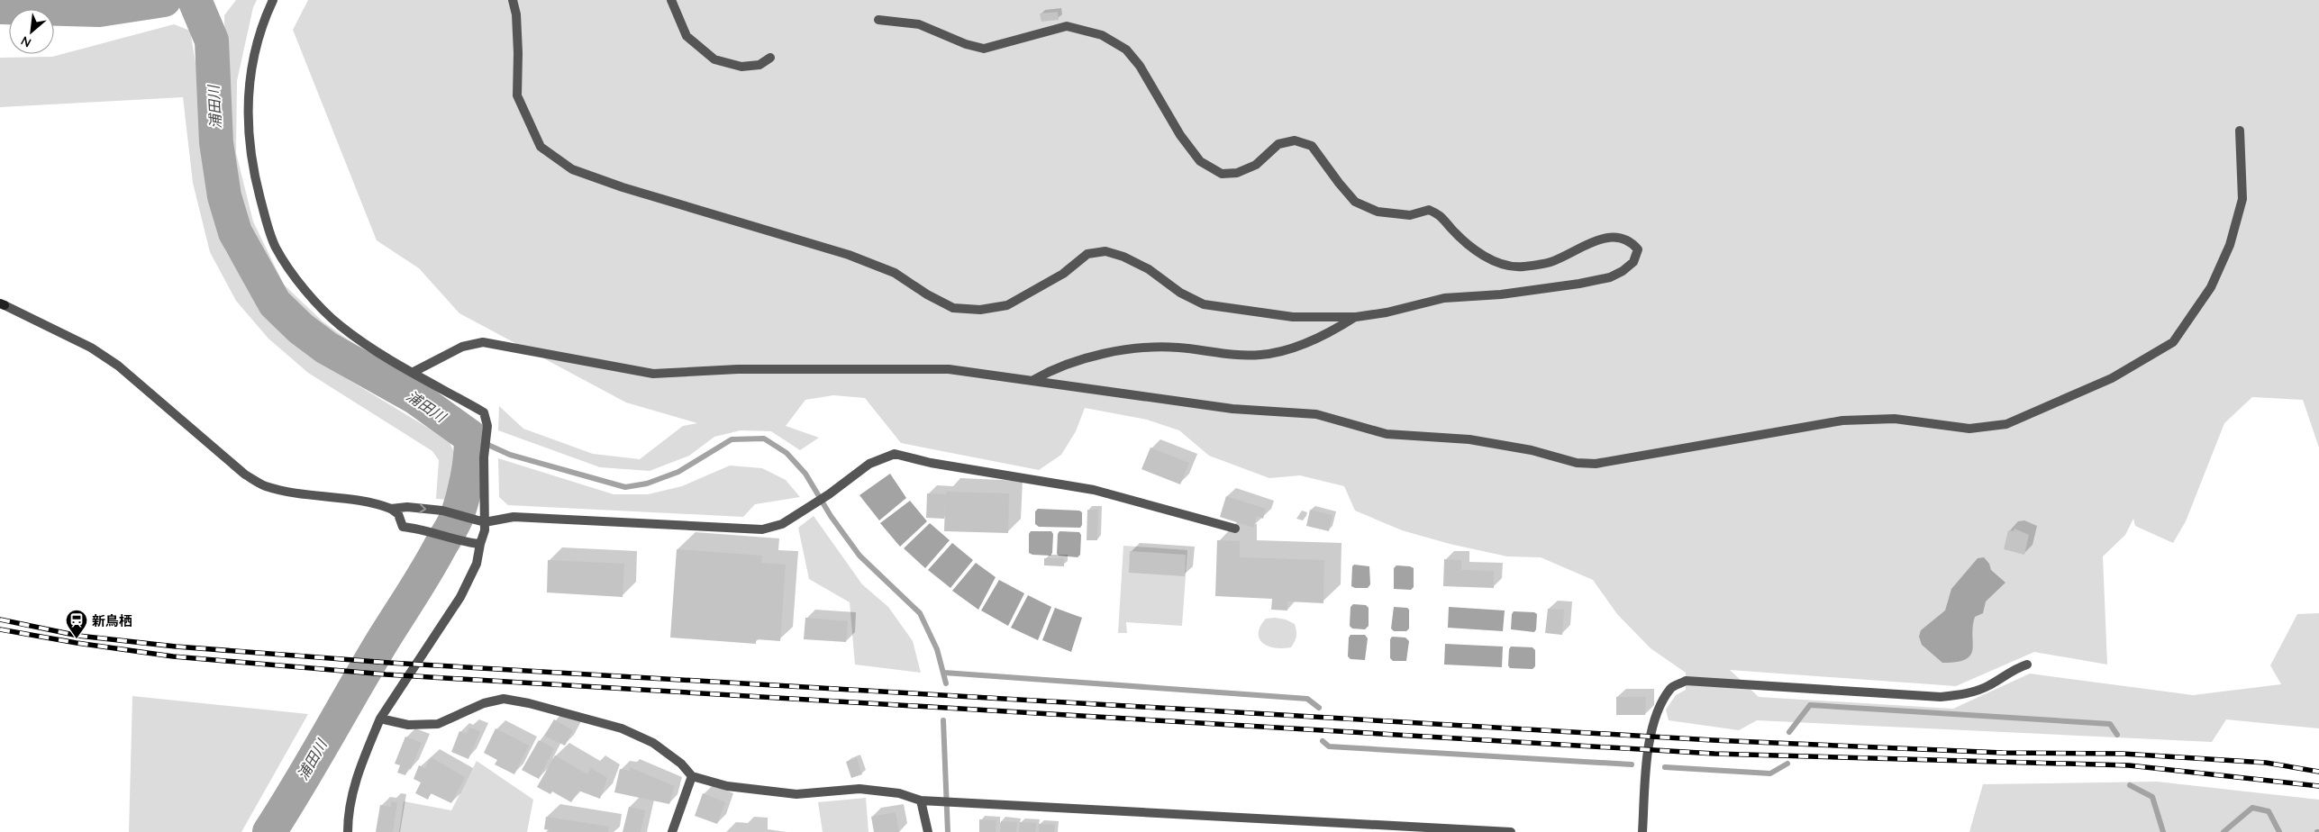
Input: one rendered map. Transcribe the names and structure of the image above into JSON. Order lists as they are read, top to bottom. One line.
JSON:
{"water":["浦田川"],"places":{"station":["新鳥栖"]},"north":"bottom left"}
